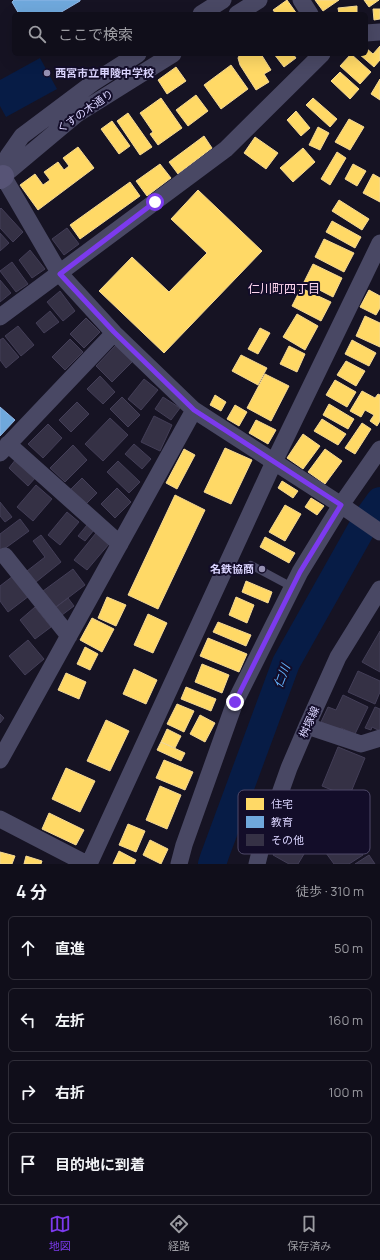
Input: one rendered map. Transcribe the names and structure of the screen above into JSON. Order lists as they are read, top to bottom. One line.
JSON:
{"streets":{"street":["くすの木通り","桝塚線"]},"districts":["仁川町四丁目"],"water":["仁川"],"places":["西宮市立甲陵中学校","名鉄協商"],"legend":["住宅","教育","その他"],"page":{"search":"ここで検索","heading":["4 分","徒歩 · 310 m"],"list":[["直進","50 m"],["左折","160 m"],["右折","100 m"],"目的地に到着"],"nav":["地図","経路","保存済み"]}}
